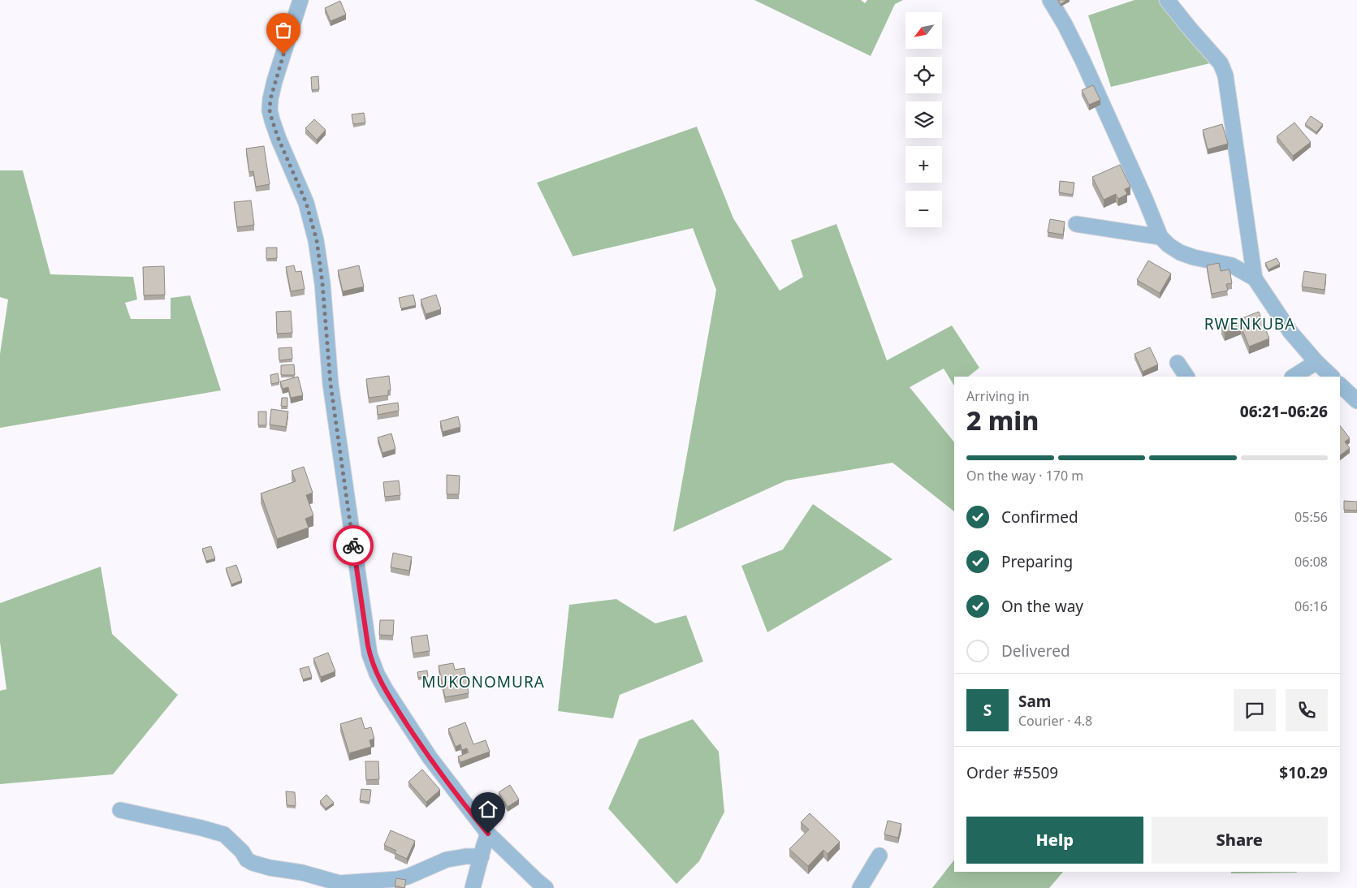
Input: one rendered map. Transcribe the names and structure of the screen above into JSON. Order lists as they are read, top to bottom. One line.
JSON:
{"districts":["RWENKUBA","MUKONOMURA"],"north":"bottom left","page":{"map_buttons":["+","−"],"heading":["2 min","Arriving in","06:21–06:26"],"panel":["Sam","Courier · 4.8","Order #5509","$10.29"],"bar":"On the way · 170 m","list":[["Confirmed","05:56"],["Preparing","06:08"],["On the way","06:16"],"Delivered"],"round":"S","buttons":["Help","Share"]}}
